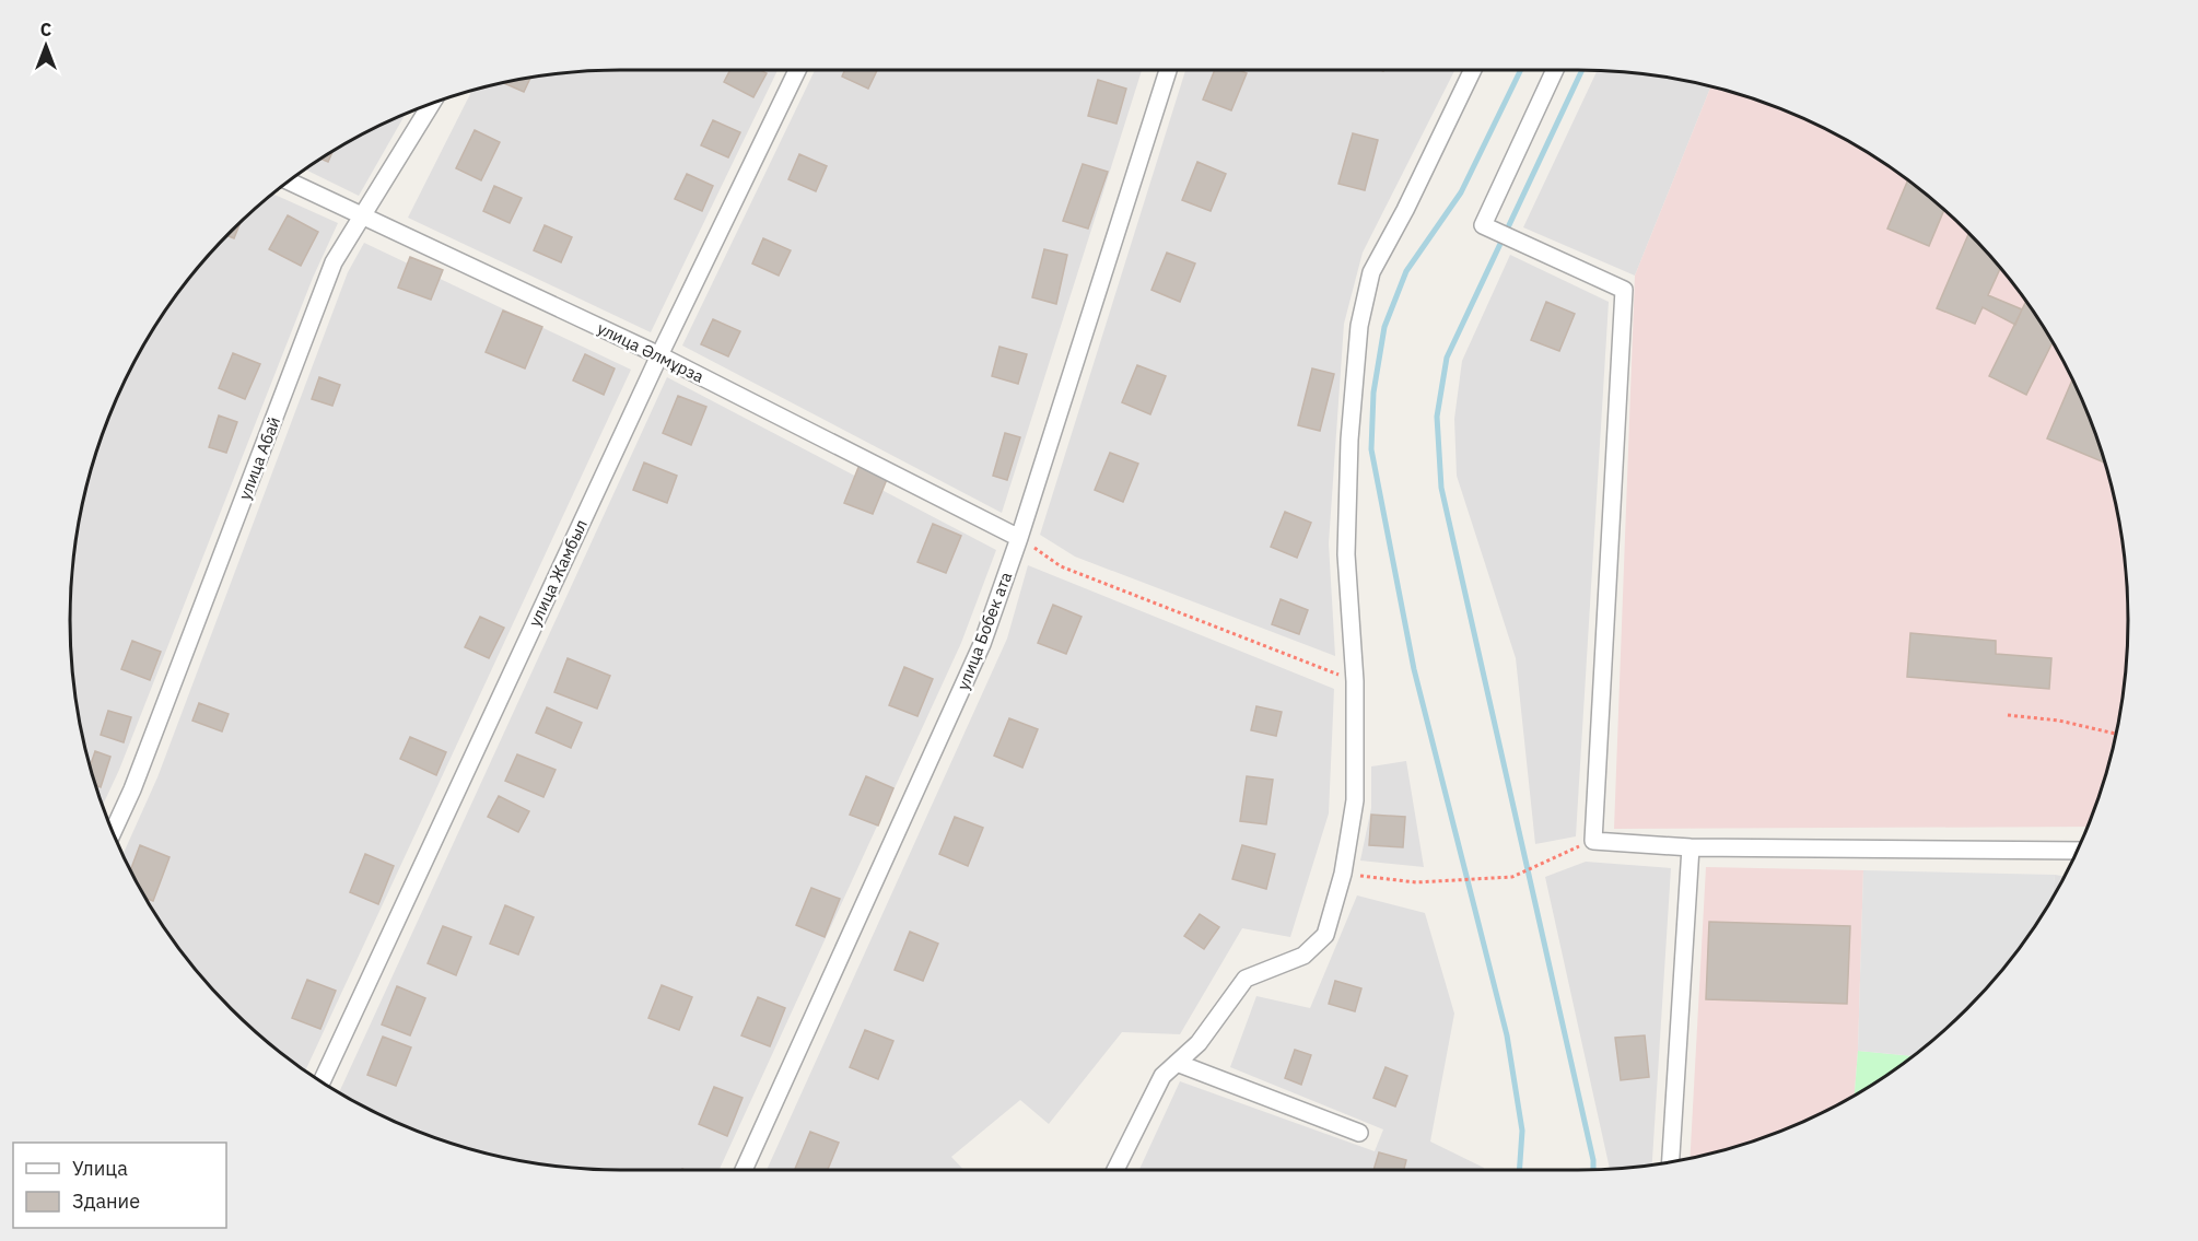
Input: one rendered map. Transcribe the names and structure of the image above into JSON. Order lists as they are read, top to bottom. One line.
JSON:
{"streets":{"street":["улица Әлмұрза","улица Абай","улица Жамбыл","улица Бобек ата"]},"crossings":[["улица Әлмұрза","улица Абай"],["улица Әлмұрза","улица Жамбыл"],["улица Әлмұрза","улица Бобек ата"]],"legend":["Улица","Здание"],"north":"top"}
